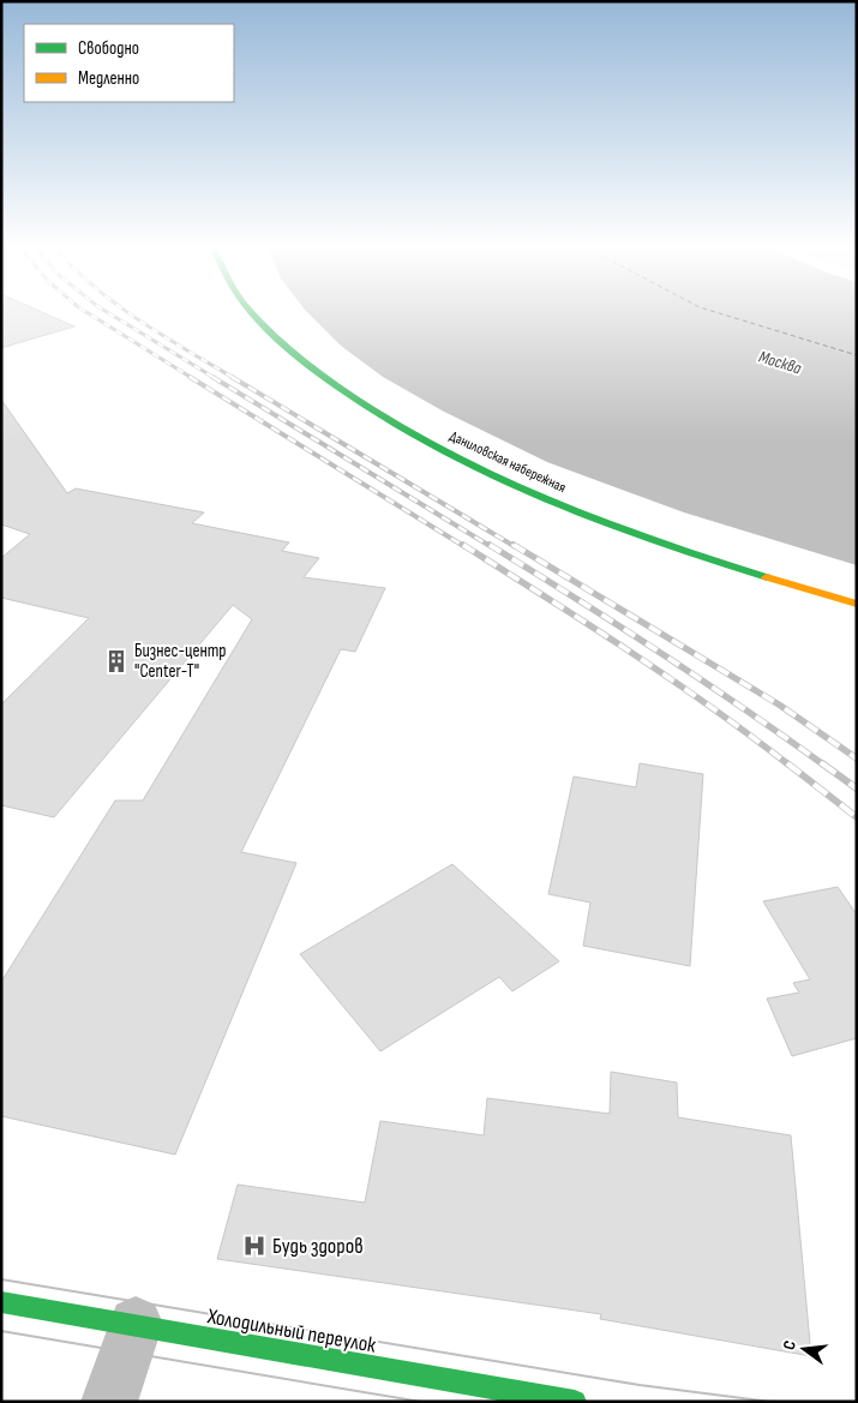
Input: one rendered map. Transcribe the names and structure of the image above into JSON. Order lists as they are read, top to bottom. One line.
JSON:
{"streets":{"main road":["Даниловская набережная","Холодильный переулок"]},"water":["Москва"],"places":{"building":["Бизнес-центр \"Center-T\""],"hospital":["Будь здоров"]},"legend":["Свободно","Медленно"],"north":"left"}
